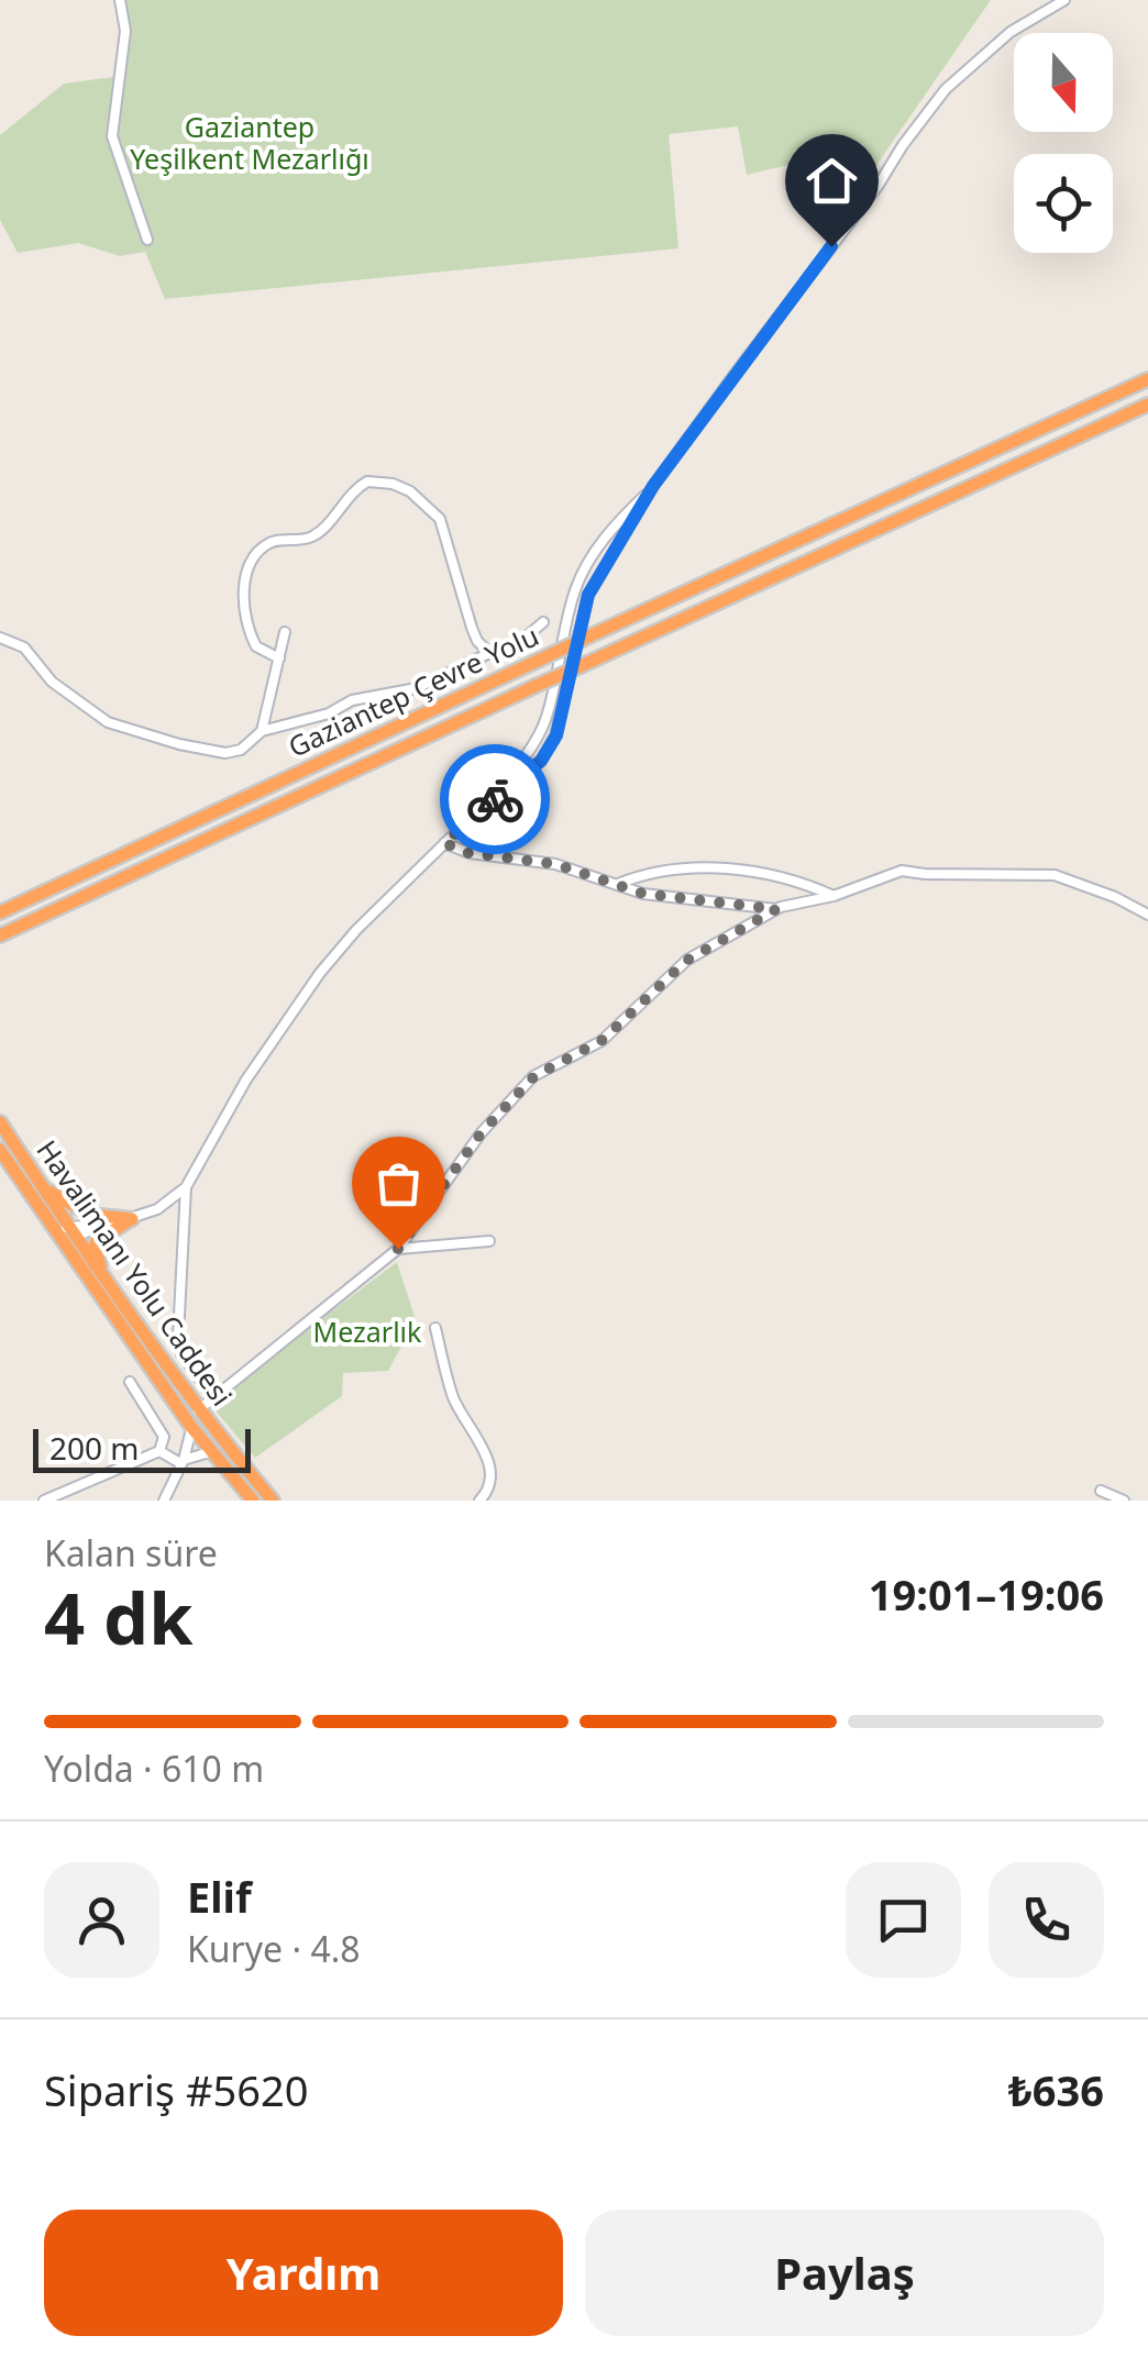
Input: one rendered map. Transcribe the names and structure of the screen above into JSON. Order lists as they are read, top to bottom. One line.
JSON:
{"streets":{"highway":["Gaziantep Çevre Yolu","Havalimanı Yolu Caddesi"]},"parks":["Gaziantep Yeşilkent Mezarlığı","Mezarlık"],"scale_bar":"200 m","north":"bottom","page":{"scale":"200 m","heading":["4 dk","Kalan süre","19:01–19:06"],"panel":["Elif","Kurye · 4.8","Sipariş #5620","₺636"],"bar":"Yolda · 610 m","buttons":["Yardım","Paylaş"]}}
